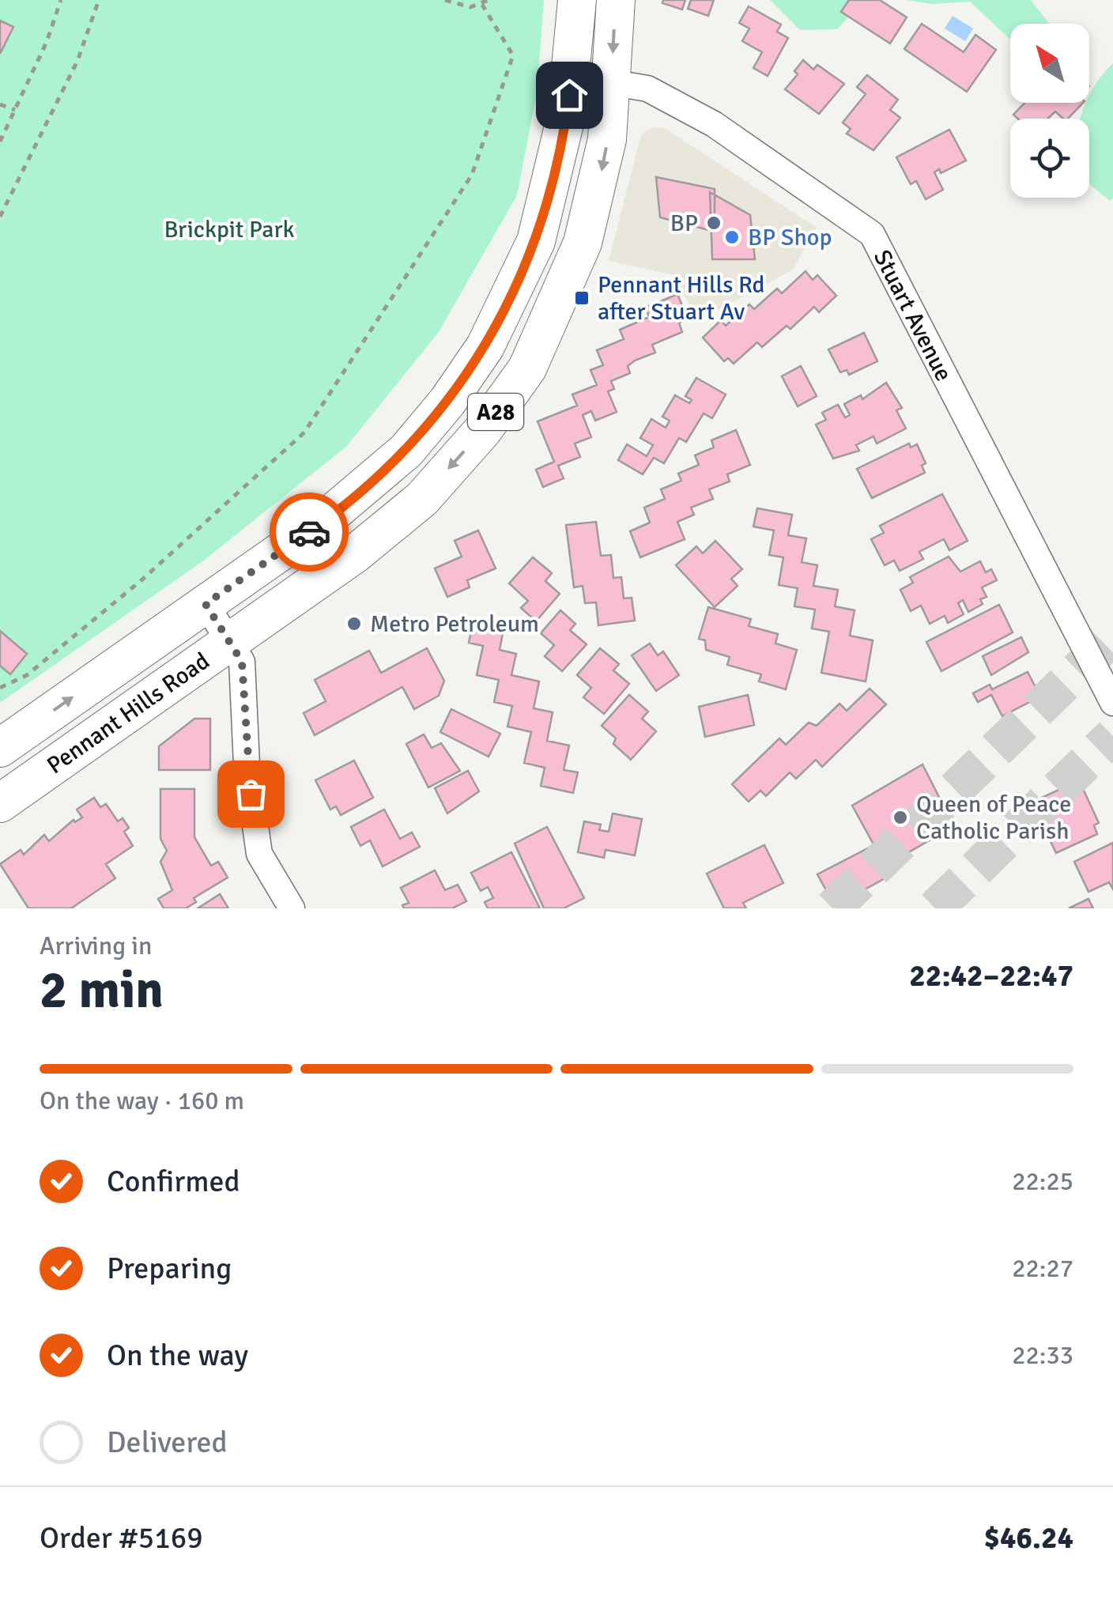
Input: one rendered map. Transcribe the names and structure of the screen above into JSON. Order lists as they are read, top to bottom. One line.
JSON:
{"streets":{"highway":["A28","Pennant Hills Road"],"street":["Stuart Avenue"]},"crossings":[["Stuart Avenue","Pennant Hills Road"]],"parks":["Brickpit Park"],"places":{"other":["BP","BP Shop","Metro Petroleum","Queen of Peace Catholic Parish"],"transit":["Pennant Hills Rd after Stuart Av"]},"north":"top left","page":{"heading":["2 min","Arriving in","22:42–22:47"],"panel":["Order #5169","$46.24"],"bar":"On the way · 160 m","list":[["Confirmed","22:25"],["Preparing","22:27"],["On the way","22:33"],"Delivered"]}}
